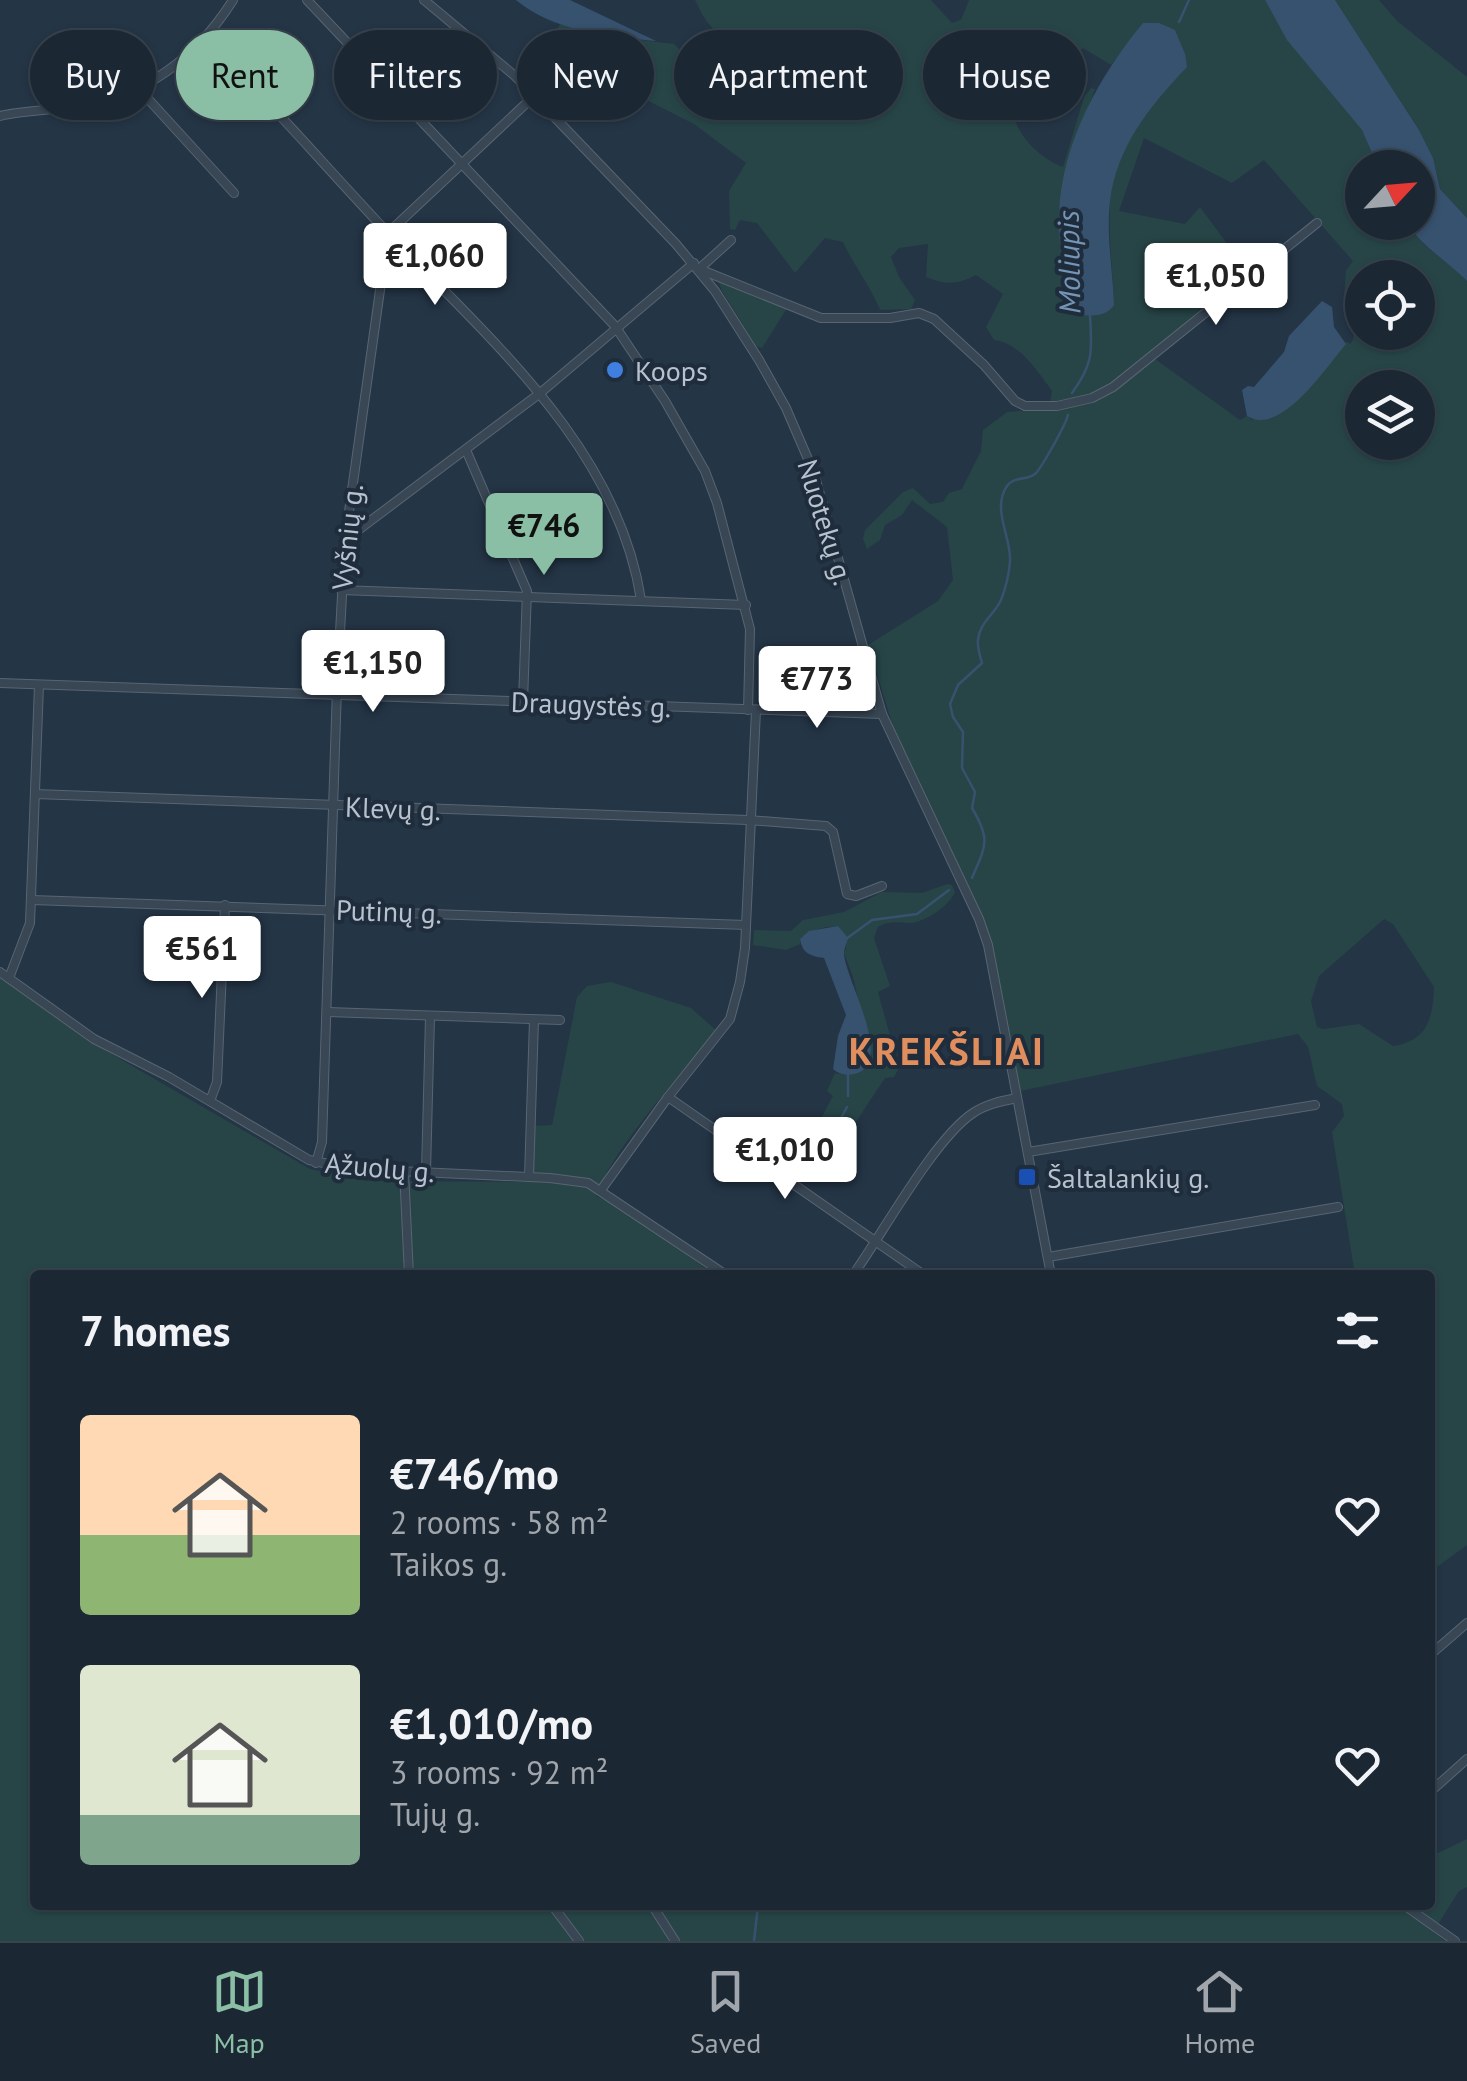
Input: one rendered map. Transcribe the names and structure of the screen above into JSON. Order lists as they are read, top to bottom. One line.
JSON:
{"streets":{"street":["Nuotekų g.","Vyšnių g.","Draugystės g.","Klevų g.","Putinų g.","Ąžuolų g."]},"crossings":[["Nuotekų g.","Draugystės g."],["Vyšnių g.","Draugystės g."],["Vyšnių g.","Klevų g."],["Vyšnių g.","Putinų g."],["Vyšnių g.","Ąžuolų g."]],"districts":["KREKŠLIAI"],"water":["Moliupis"],"places":{"other":["Koops"],"transit":["Šaltalankių g."]},"north":"top right","page":{"chip":["Buy","Rent","Filters","New","Apartment","House"],"price":["€1,060","€1,050","€746","€1,150","€773","€561","€1,010"],"heading":"7 homes","list":[{"name":"€746/mo","note":"2 rooms · 58 m² · Taikos g."},{"name":"€1,010/mo","note":"3 rooms · 92 m² · Tujų g."}],"tabs":["Map","Saved","Home"]}}
